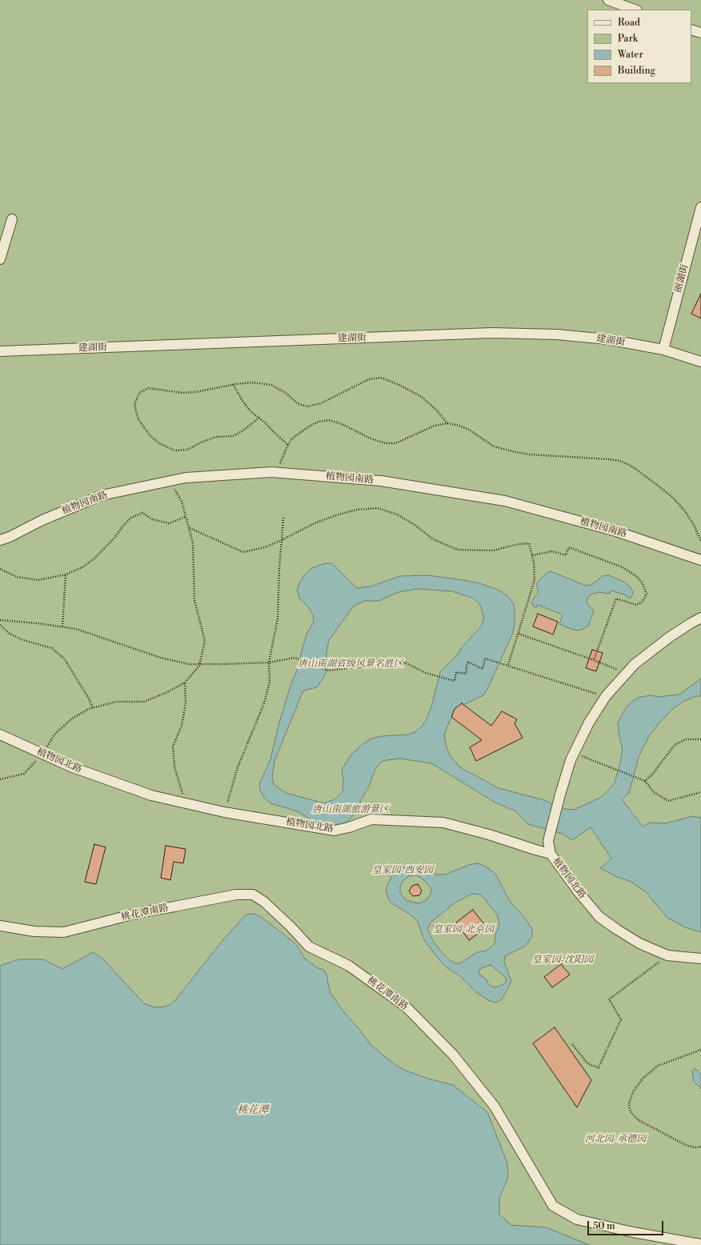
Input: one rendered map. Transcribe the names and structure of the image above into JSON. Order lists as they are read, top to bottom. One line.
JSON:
{"streets":{"street":["丽湖街","建湖街","植物园南路","植物园北路","桃花潭南路"]},"crossings":[["丽湖街","建湖街"]],"water":["桃花潭"],"parks":["唐山南湖省级风景名胜区","唐山南湖旅游景区","皇家园-西安园","皇家园-北京园","皇家园-沈阳园","河北园-承德园"],"legend":["Road","Park","Water","Building"],"scale_bar":"50 m"}
